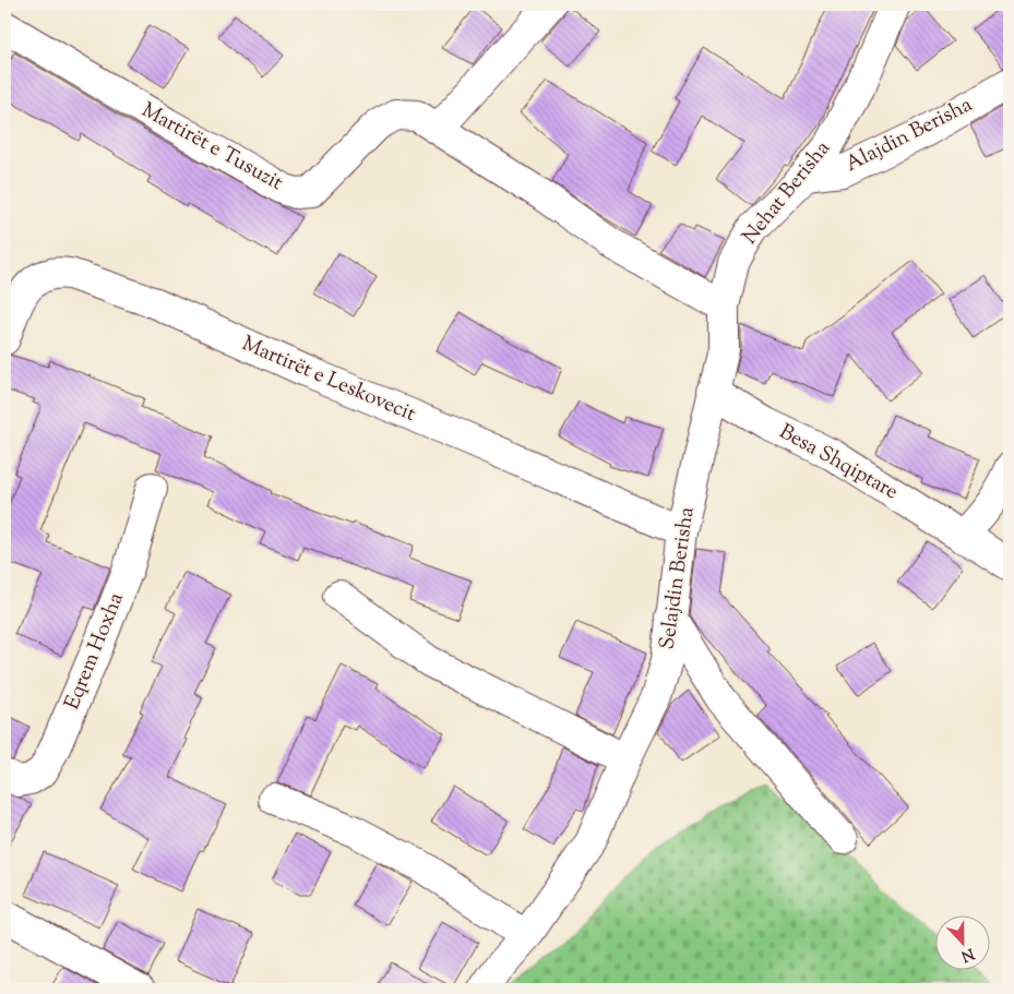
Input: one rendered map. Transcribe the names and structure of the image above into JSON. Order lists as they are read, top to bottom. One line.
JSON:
{"streets":{"street":["Alajdin Berisha","Martirët e Tusuzit","Nehat Berisha","Martirët e Leskovecit","Besa Shqiptare","Selajdin Berisha","Eqrem Hoxha"]},"crossings":[["Alajdin Berisha","Nehat Berisha"],["Martirët e Tusuzit","Nehat Berisha"],["Nehat Berisha","Besa Shqiptare"],["Nehat Berisha","Selajdin Berisha"],["Martirët e Leskovecit","Selajdin Berisha"],["Besa Shqiptare","Selajdin Berisha"]],"north":"bottom"}
